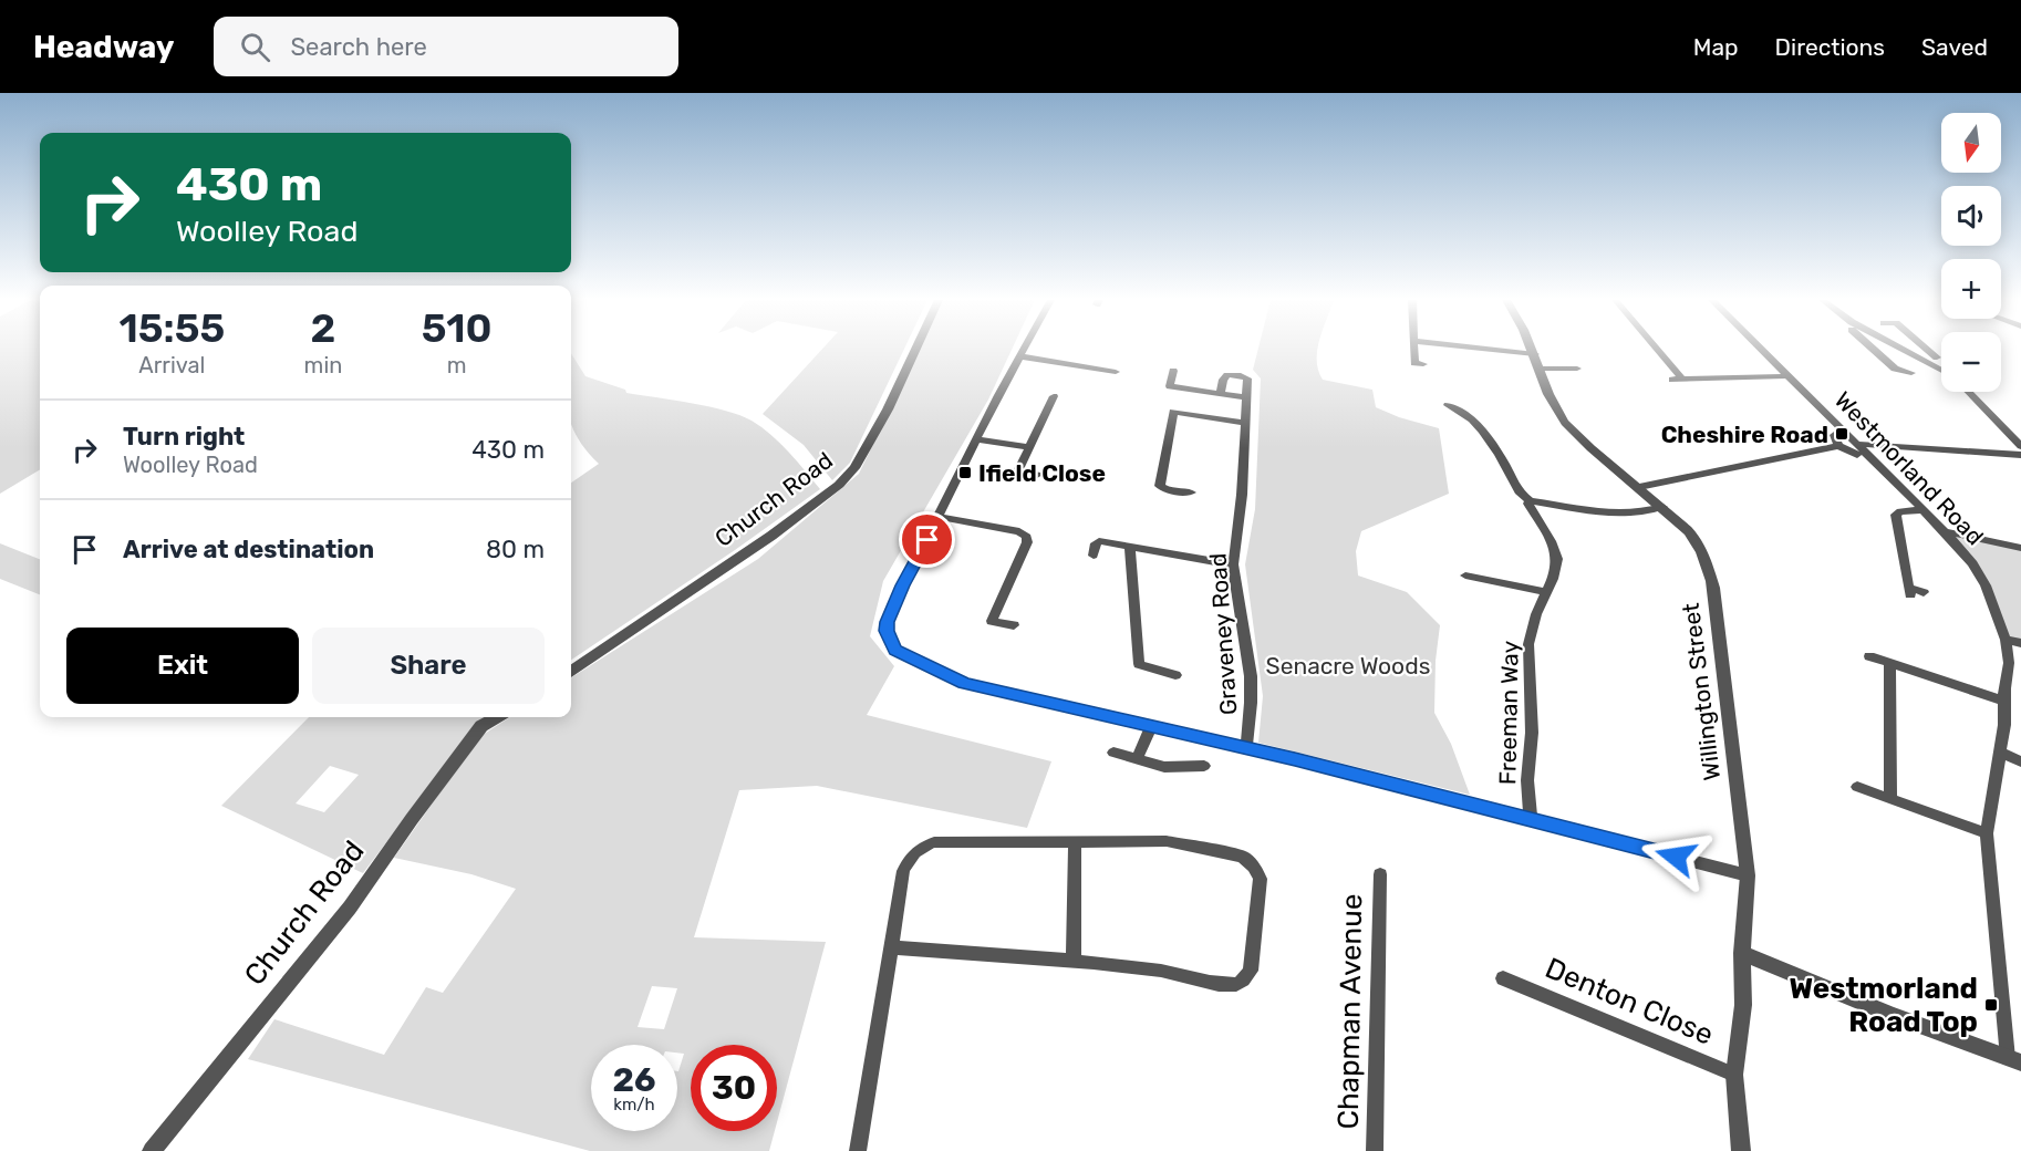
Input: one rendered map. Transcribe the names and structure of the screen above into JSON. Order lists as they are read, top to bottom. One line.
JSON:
{"streets":{"street":["Westmorland Road","Church Road","Graveney Road","Willington Street","Freeman Way","Denton Close","Chapman Avenue"]},"crossings":[["Willington Street","Denton Close"]],"parks":["Senacre Woods"],"places":{"transit":["Cheshire Road","Ifield Close","Westmorland Road Top"]},"north":"bottom","page":{"header":"Headway","search":"Search here","nav":["Map","Directions","Saved"],"map_buttons":["+","−"],"turn":["430 m","Woolley Road"],"eta":["15:55","Arrival","2","min","510","m"],"list":[{"name":"Turn right","note":"Woolley Road","value":"430 m"},{"name":"Arrive at destination","value":"80 m"}],"buttons":["Exit","Share"],"speed":"26 km/h","limit":"30"}}
